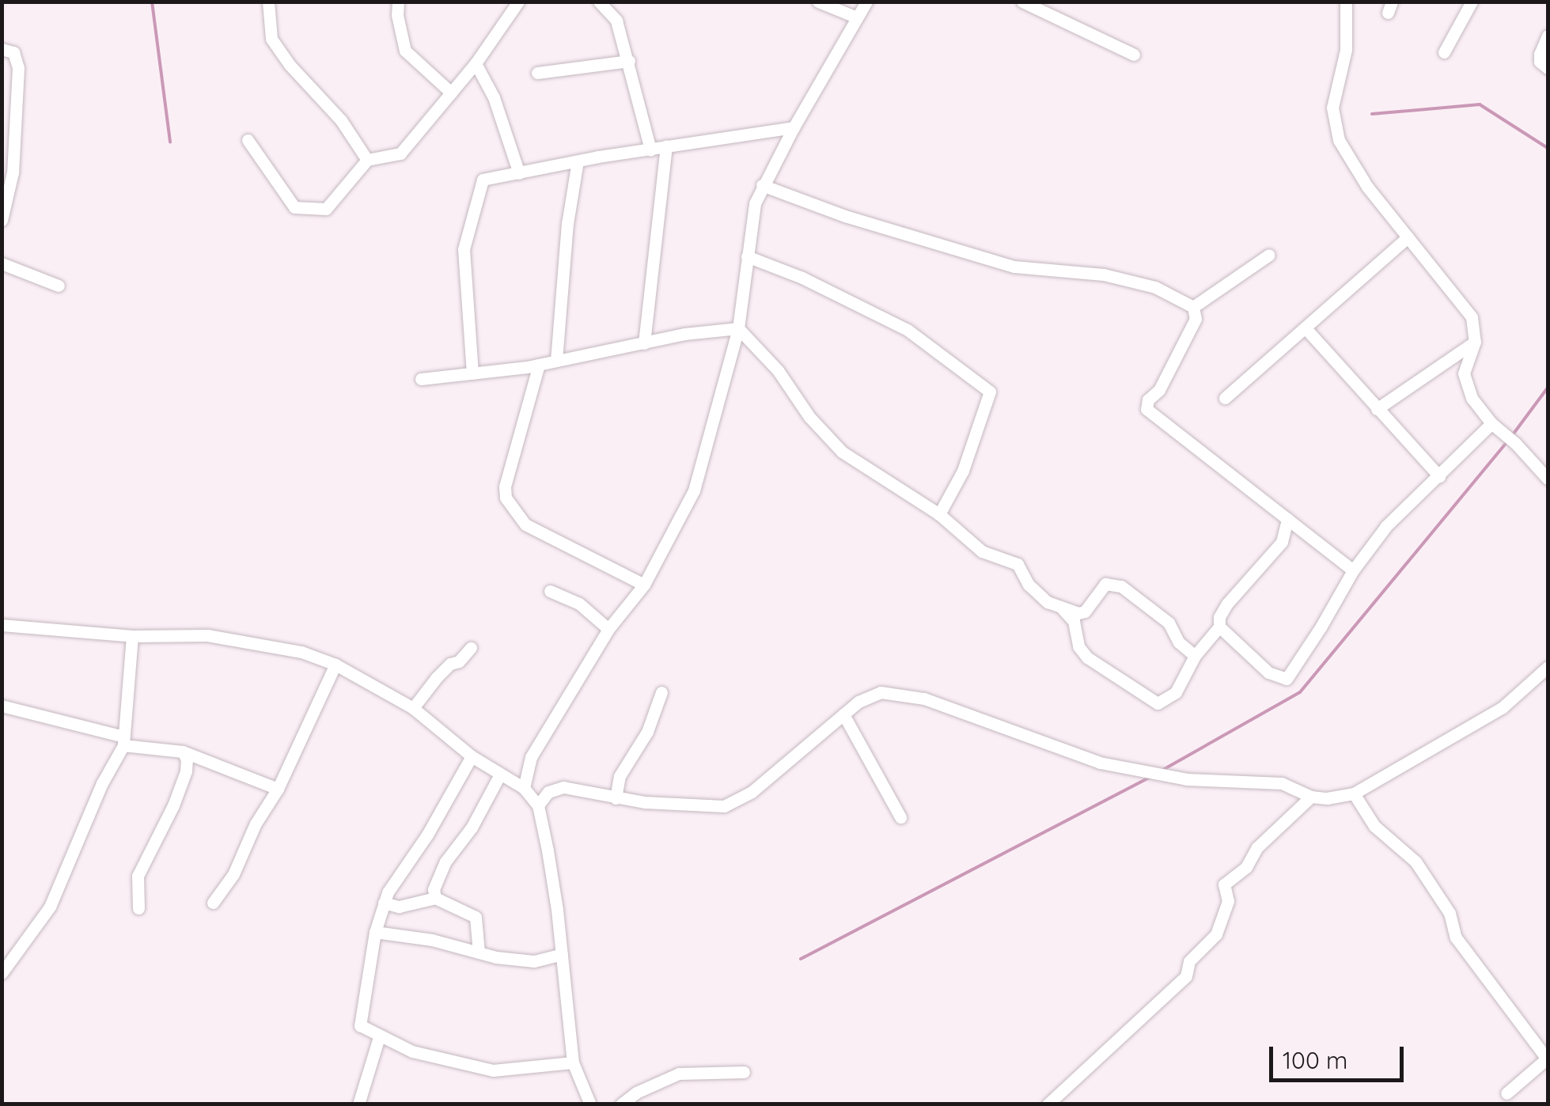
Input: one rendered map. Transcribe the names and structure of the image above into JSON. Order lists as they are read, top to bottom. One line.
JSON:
{"scale_bar":"100 m"}
